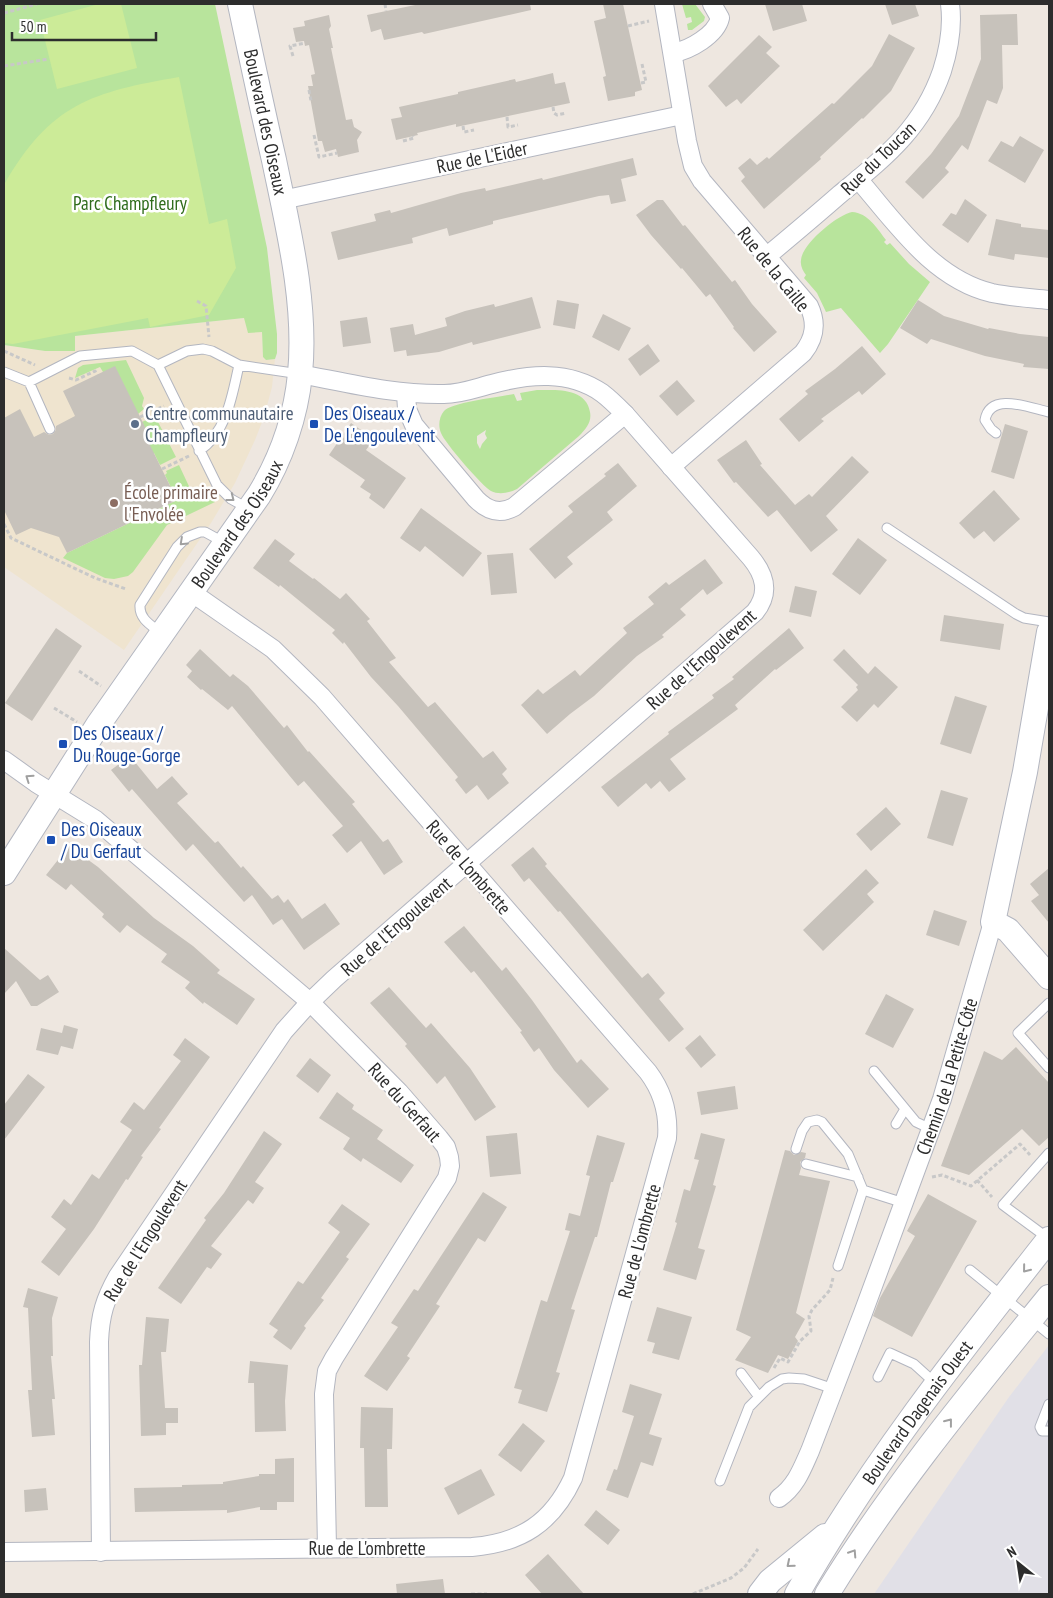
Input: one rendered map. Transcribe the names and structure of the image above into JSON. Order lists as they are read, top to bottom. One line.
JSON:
{"streets":{"street":["Boulevard des Oiseaux","Rue de L'Eider","Rue du Toucan","Rue de la Caille","Rue de l'Engoulevent","Rue de L'ombrette","Chemin de la Petite-Côte","Rue du Gerfaut","Boulevard Dagenais Ouest"]},"crossings":[["Boulevard des Oiseaux","Rue de L'Eider"],["Boulevard des Oiseaux","Rue de l'Engoulevent"],["Boulevard des Oiseaux","Rue de L'ombrette"],["Boulevard des Oiseaux","Rue du Gerfaut"],["Rue de L'Eider","Rue de la Caille"],["Rue du Toucan","Rue de la Caille"],["Rue de la Caille","Rue de l'Engoulevent"],["Rue de l'Engoulevent","Rue de L'ombrette"],["Rue de l'Engoulevent","Rue du Gerfaut"],["Rue de L'ombrette","Rue du Gerfaut"]],"parks":["Parc Champfleury"],"places":{"other":["Centre communautaire Champfleury","École primaire l'Envolée"],"transit":["Des Oiseaux / De L'engoulevent","Des Oiseaux / Du Rouge-Gorge","Des Oiseaux / Du Gerfaut"]},"scale_bar":"50 m","north":"top left"}
